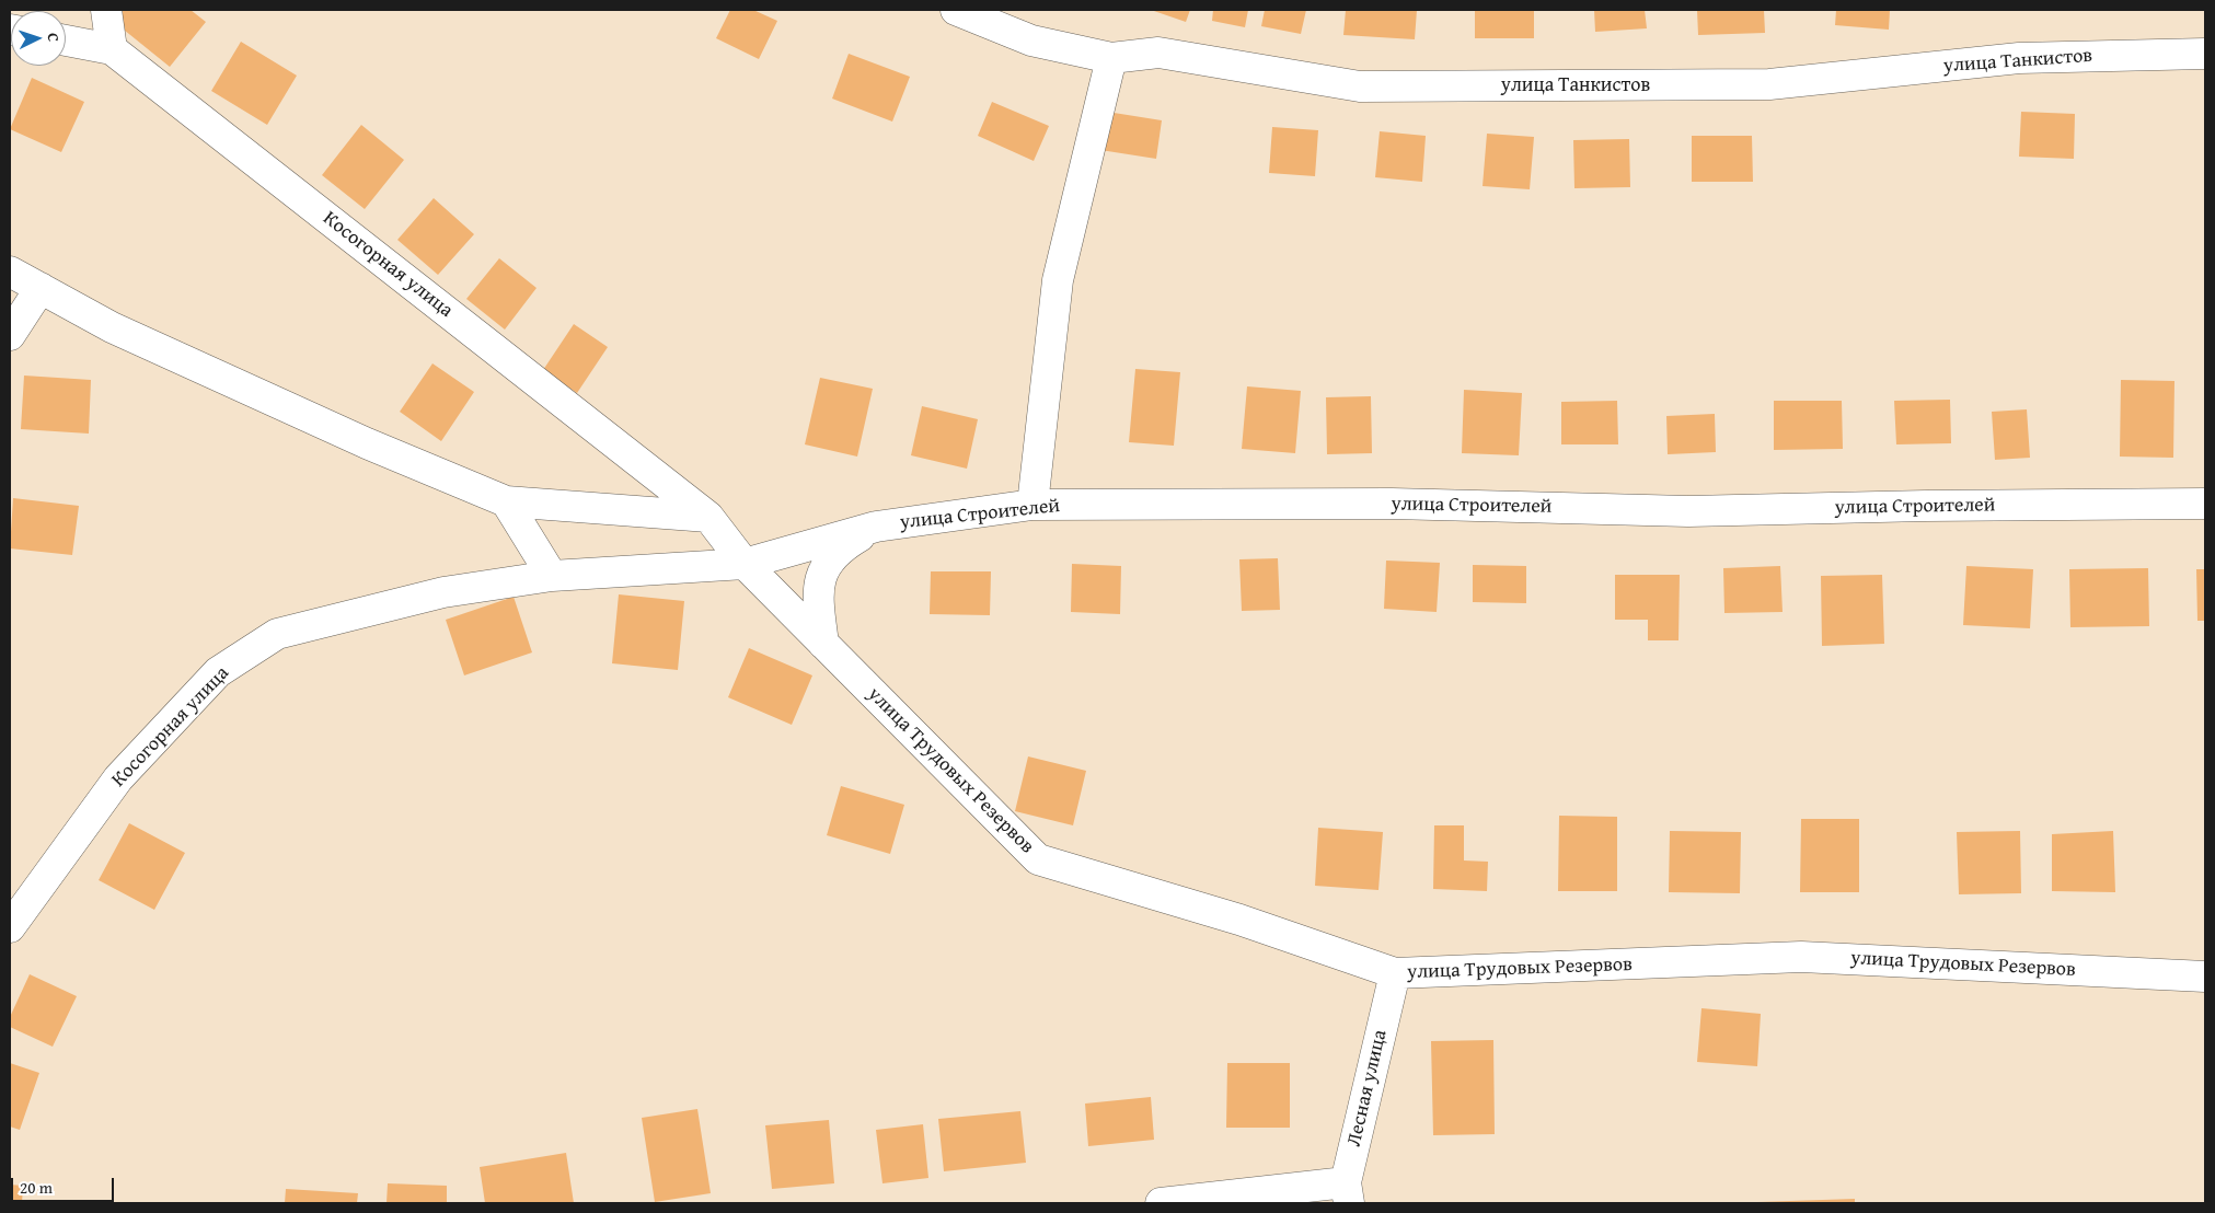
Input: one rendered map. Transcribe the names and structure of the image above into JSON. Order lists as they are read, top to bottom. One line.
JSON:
{"streets":{"street":["улица Танкистов","Косогорная улица","улица Строителей","улица Трудовых Резервов","Лесная улица"]},"crossings":[["Косогорная улица","улица Строителей"],["Косогорная улица","улица Трудовых Резервов"],["улица Строителей","улица Трудовых Резервов"],["улица Трудовых Резервов","Лесная улица"]],"scale_bar":"20 m","north":"right"}
